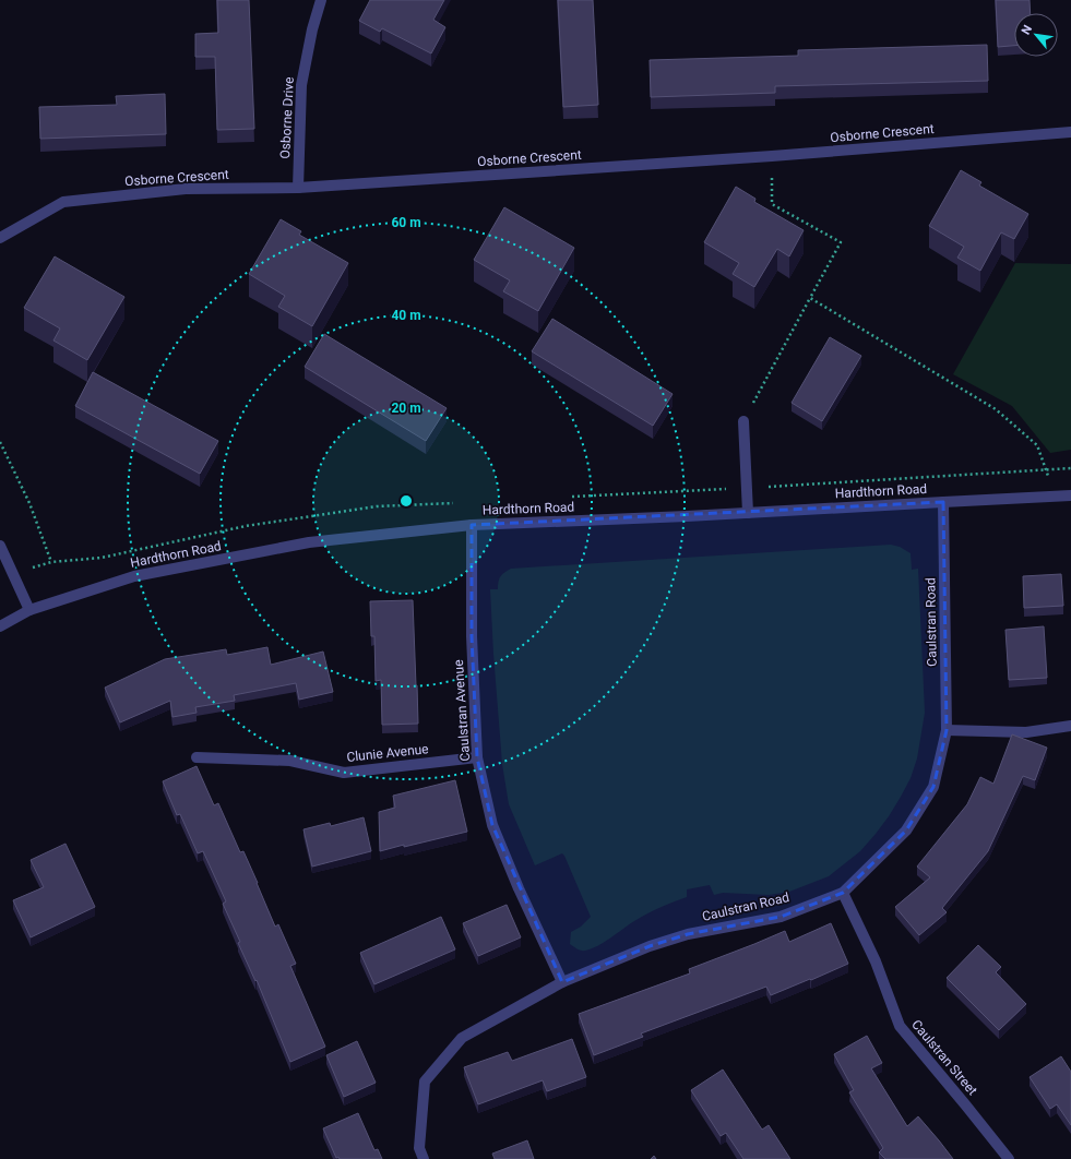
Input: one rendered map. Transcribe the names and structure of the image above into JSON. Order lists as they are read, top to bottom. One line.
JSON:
{"streets":{"street":["Osborne Drive","Osborne Crescent","Hardthorn Road","Caulstran Road","Caulstran Avenue","Clunie Avenue","Caulstran Street"]},"crossings":[["Osborne Drive","Osborne Crescent"],["Hardthorn Road","Caulstran Road"],["Hardthorn Road","Caulstran Avenue"],["Caulstran Road","Caulstran Avenue"],["Caulstran Road","Caulstran Street"],["Caulstran Avenue","Clunie Avenue"]],"north":"top left","rings":["60 m","40 m","20 m"]}
